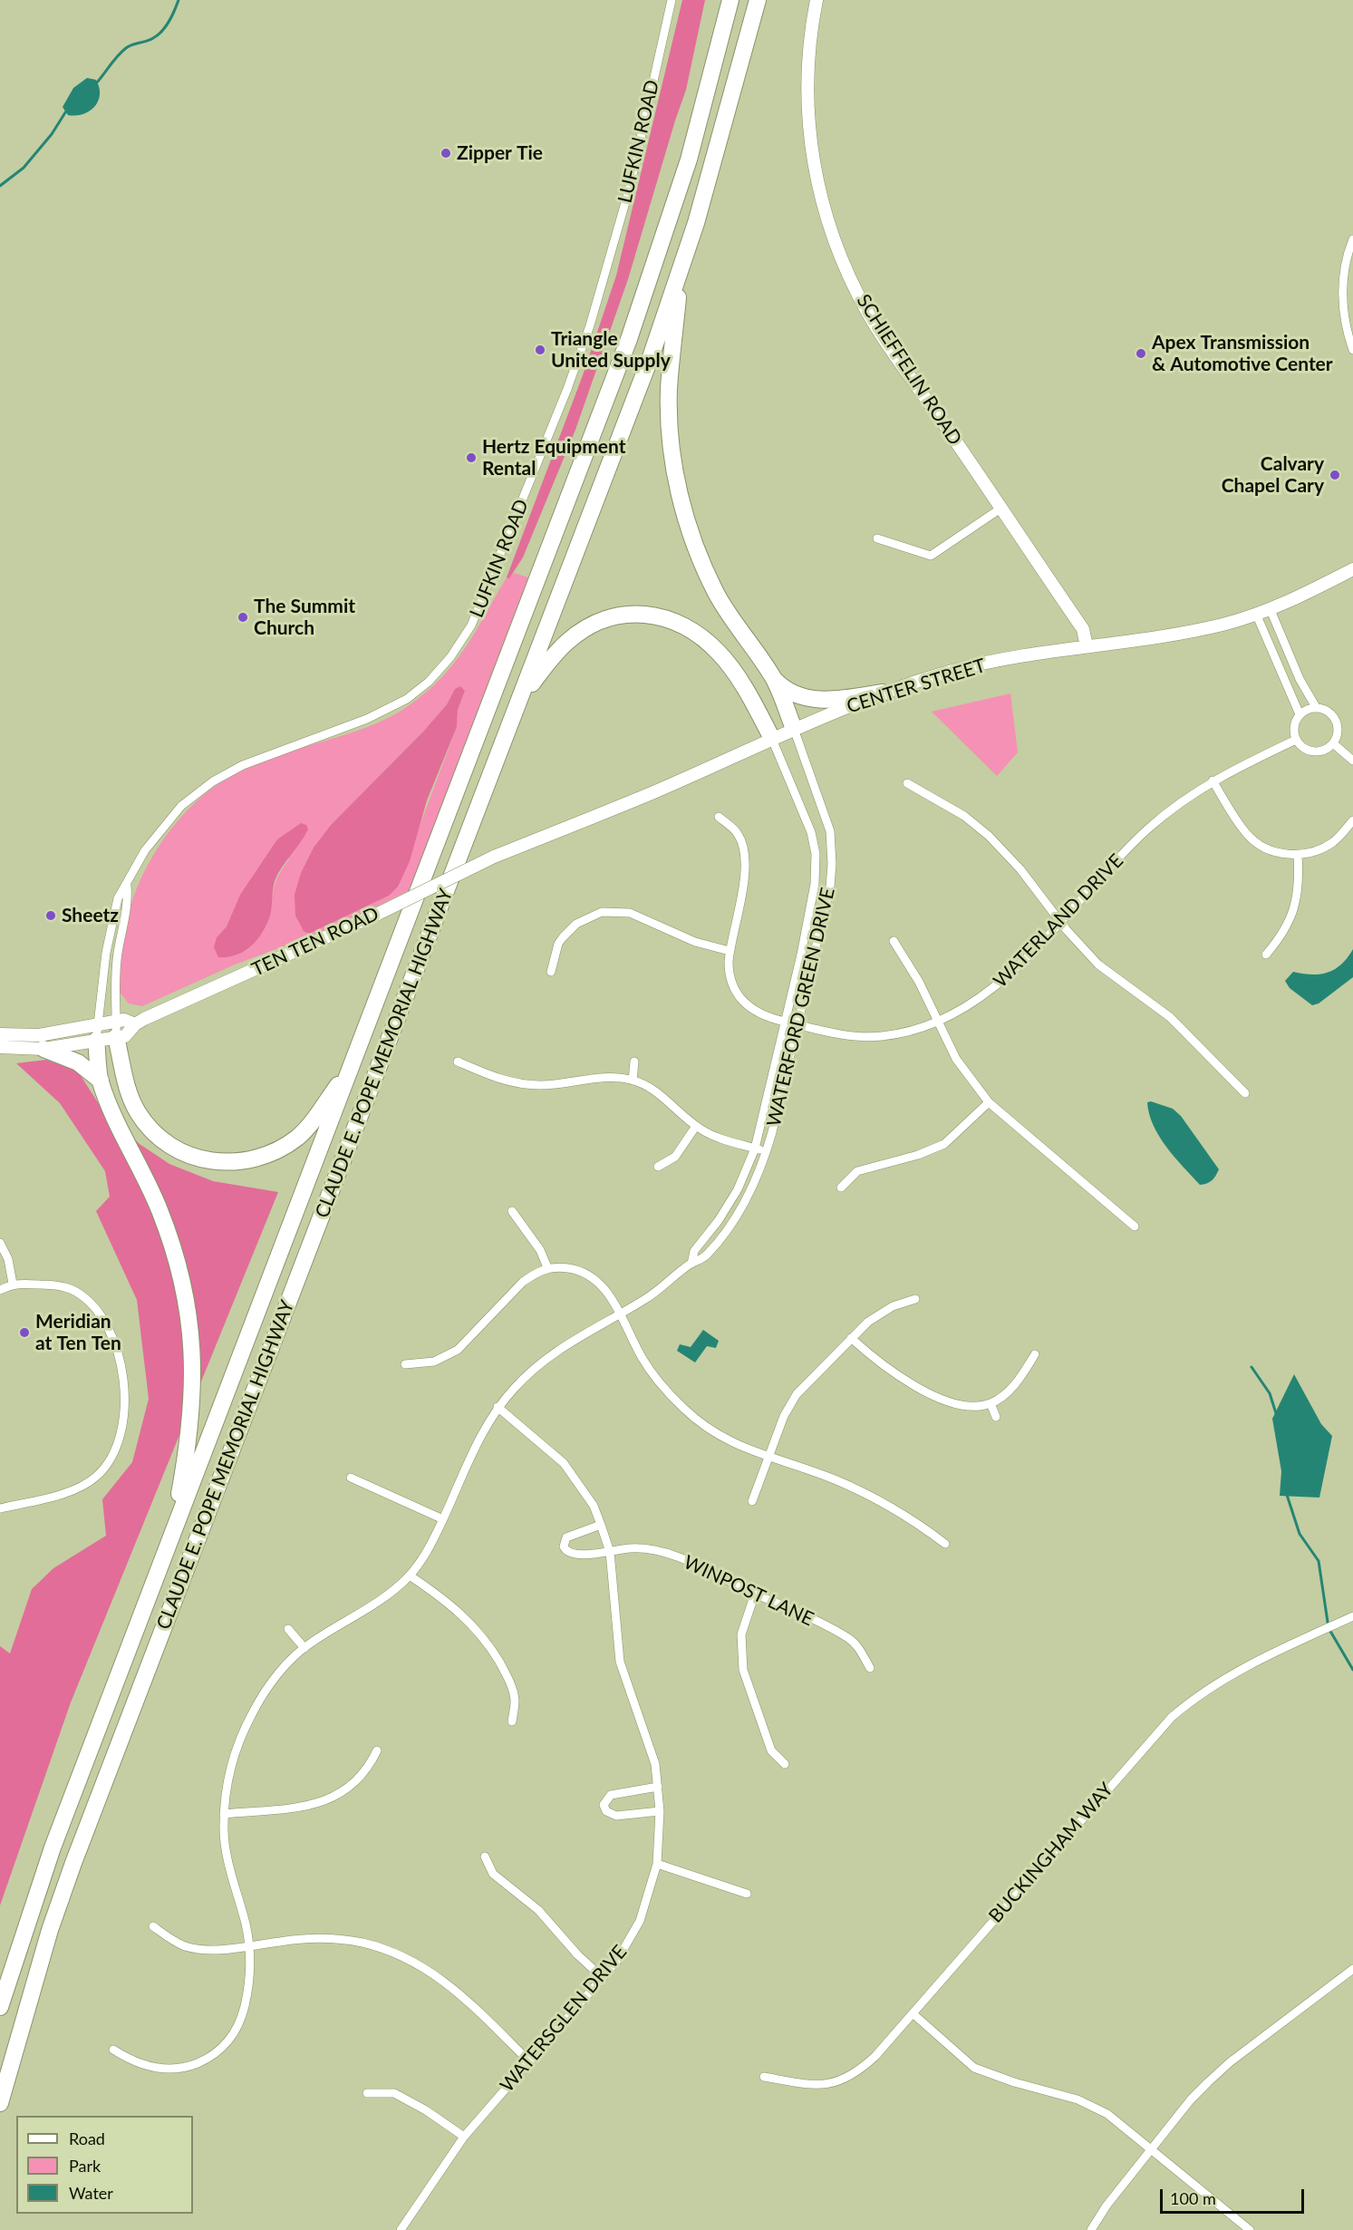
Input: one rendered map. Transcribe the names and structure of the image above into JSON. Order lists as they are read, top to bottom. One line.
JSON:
{"streets":{"highway":["CLAUDE E. POPE MEMORIAL HIGHWAY"],"main road":["SCHIEFFELIN ROAD","CENTER STREET","TEN TEN ROAD"],"street":["LUFKIN ROAD","WATERLAND DRIVE","WATERFORD GREEN DRIVE","WINPOST LANE","BUCKINGHAM WAY","WATERSGLEN DRIVE"]},"crossings":[["LUFKIN ROAD","TEN TEN ROAD"],["SCHIEFFELIN ROAD","CENTER STREET"],["CENTER STREET","TEN TEN ROAD"],["CENTER STREET","WATERFORD GREEN DRIVE"],["WATERLAND DRIVE","WATERFORD GREEN DRIVE"],["WATERFORD GREEN DRIVE","WATERSGLEN DRIVE"],["WINPOST LANE","WATERSGLEN DRIVE"]],"places":["Zipper Tie","Triangle United Supply","Apex Transmission & Automotive Center","Hertz Equipment Rental","Calvary Chapel Cary","The Summit Church","Sheetz","Meridian at Ten Ten"],"legend":["Road","Park","Water"],"scale_bar":"100 m"}
